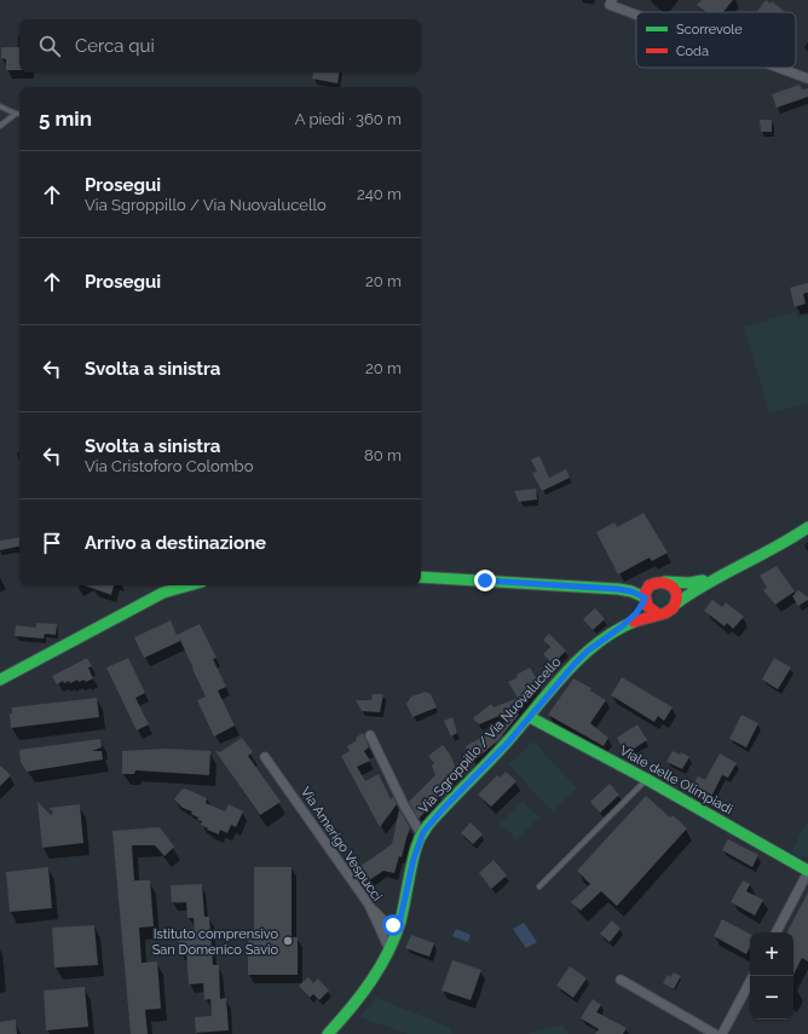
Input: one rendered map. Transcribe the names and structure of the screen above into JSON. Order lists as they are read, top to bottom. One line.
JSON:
{"streets":{"main road":["Via Sgroppillo / Via Nuovalucello","Viale delle Olimpiadi"],"street":["Via Amerigo Vespucci"]},"crossings":[["Via Sgroppillo / Via Nuovalucello","Viale delle Olimpiadi"],["Via Sgroppillo / Via Nuovalucello","Via Amerigo Vespucci"]],"places":["Istituto comprensivo San Domenico Savio"],"legend":["Scorrevole","Coda"],"page":{"search":"Cerca qui","heading":["5 min","A piedi · 360 m"],"list":[["Prosegui","Via Sgroppillo / Via Nuovalucello","240 m"],["Prosegui","20 m"],["Svolta a sinistra","20 m"],["Svolta a sinistra","Via Cristoforo Colombo","80 m"],"Arrivo a destinazione"],"map_buttons":["+","−"]}}
